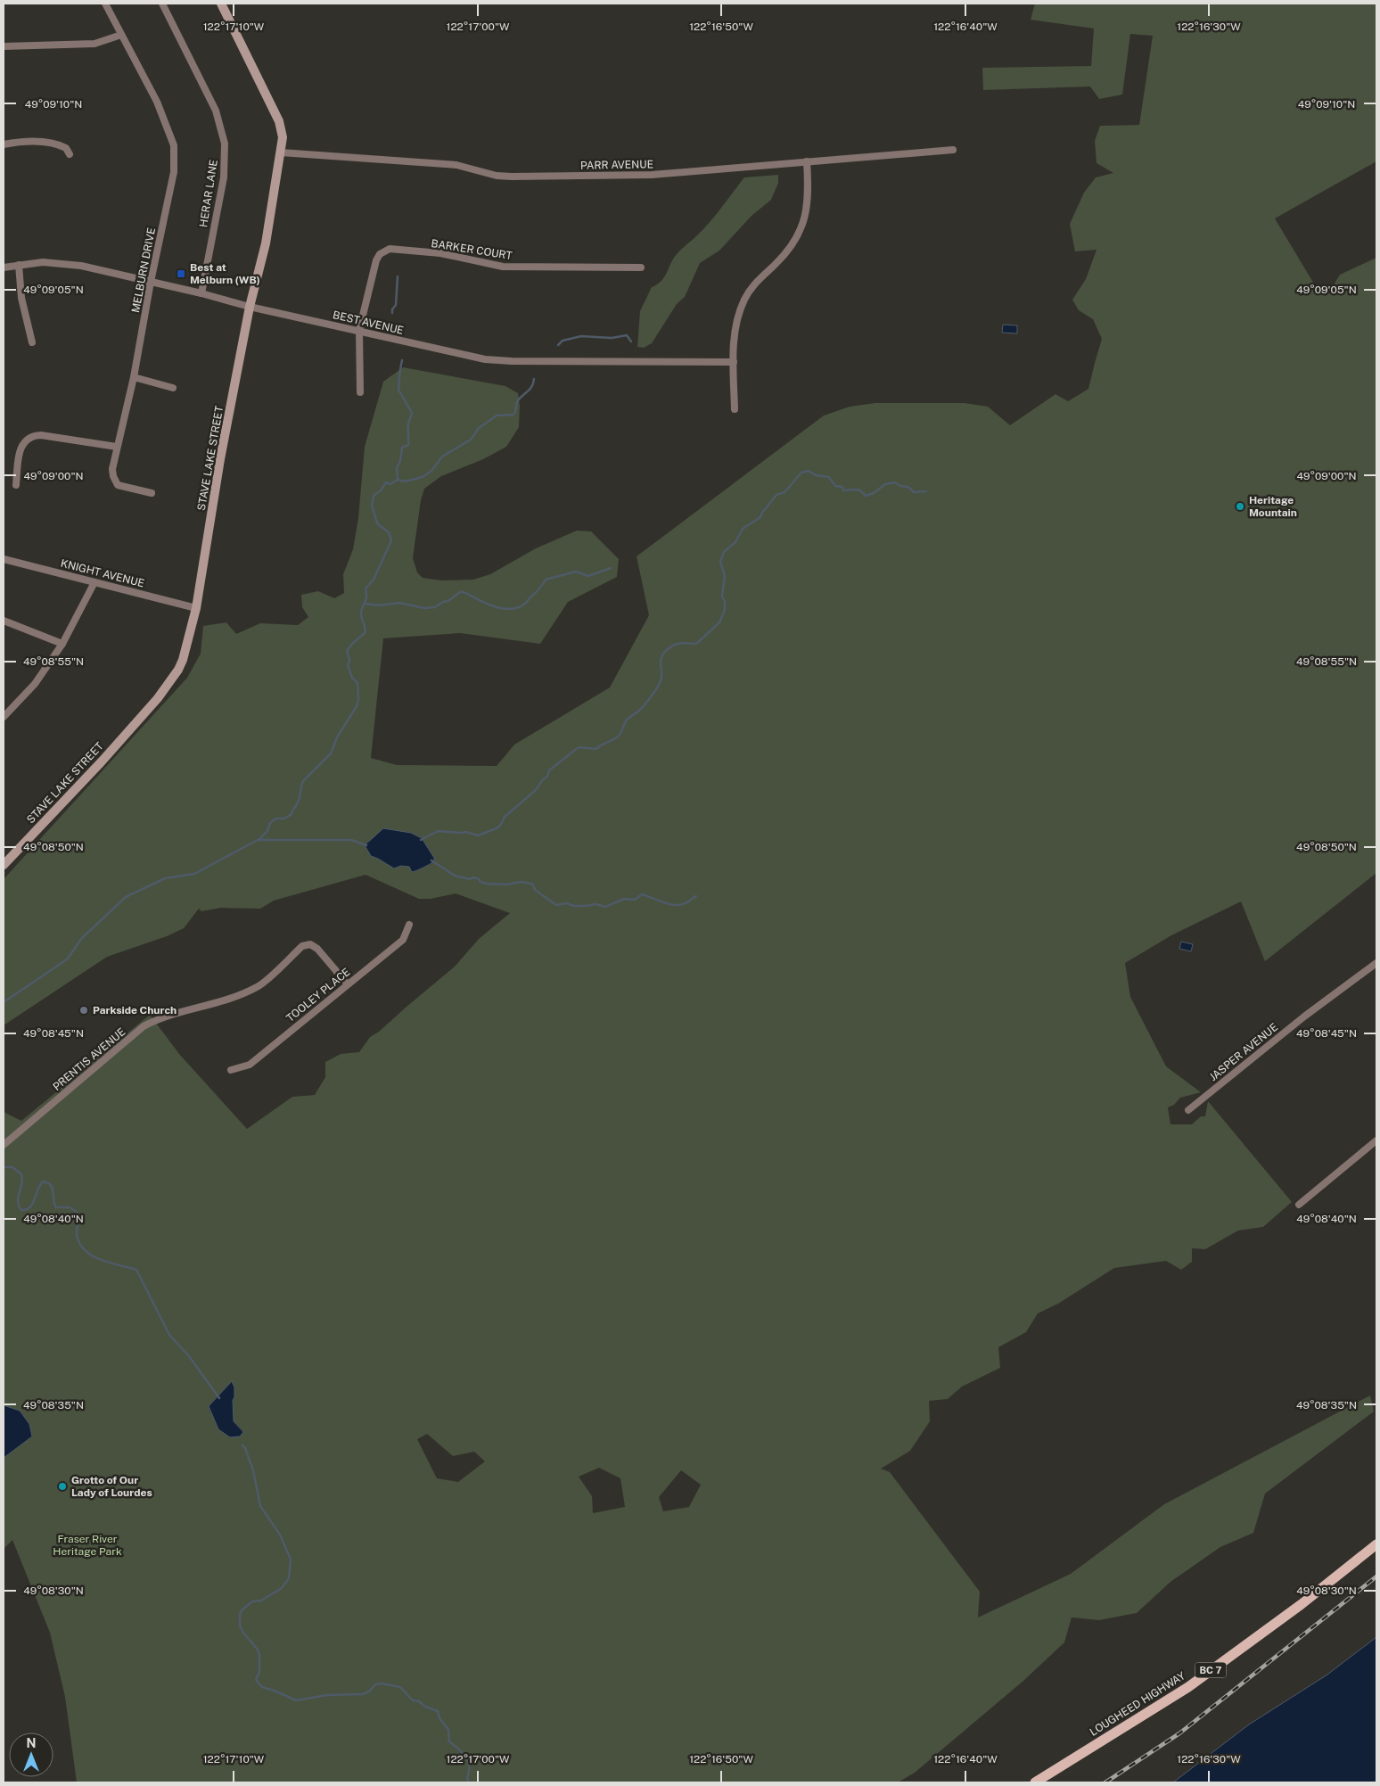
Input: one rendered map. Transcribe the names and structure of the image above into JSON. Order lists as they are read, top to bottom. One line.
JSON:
{"streets":{"main road":["STAVE LAKE STREET","BC 7","LOUGHEED HIGHWAY"],"street":["PARR AVENUE","HERAR LANE","BARKER COURT","MELBURN DRIVE","BEST AVENUE","KNIGHT AVENUE","TOOLEY PLACE","JASPER AVENUE","PRENTIS AVENUE"]},"crossings":[["PARR AVENUE","STAVE LAKE STREET"],["HERAR LANE","BEST AVENUE"],["BARKER COURT","BEST AVENUE"],["MELBURN DRIVE","BEST AVENUE"],["BEST AVENUE","STAVE LAKE STREET"],["STAVE LAKE STREET","KNIGHT AVENUE"],["TOOLEY PLACE","PRENTIS AVENUE"]],"parks":["Fraser River Heritage Park"],"places":{"transit":["Best at Melburn (WB)"],"other":["Heritage Mountain","Parkside Church","Grotto of Our Lady of Lourdes"]},"north":"top","coordinates":["122°17'10\"W","122°17'00\"W","122°16'50\"W","122°16'40\"W","122°16'30\"W","49°09'10\"N","49°09'05\"N","49°09'00\"N","49°08'55\"N","49°08'50\"N","49°08'45\"N","49°08'40\"N","49°08'35\"N","49°08'30\"N"]}
